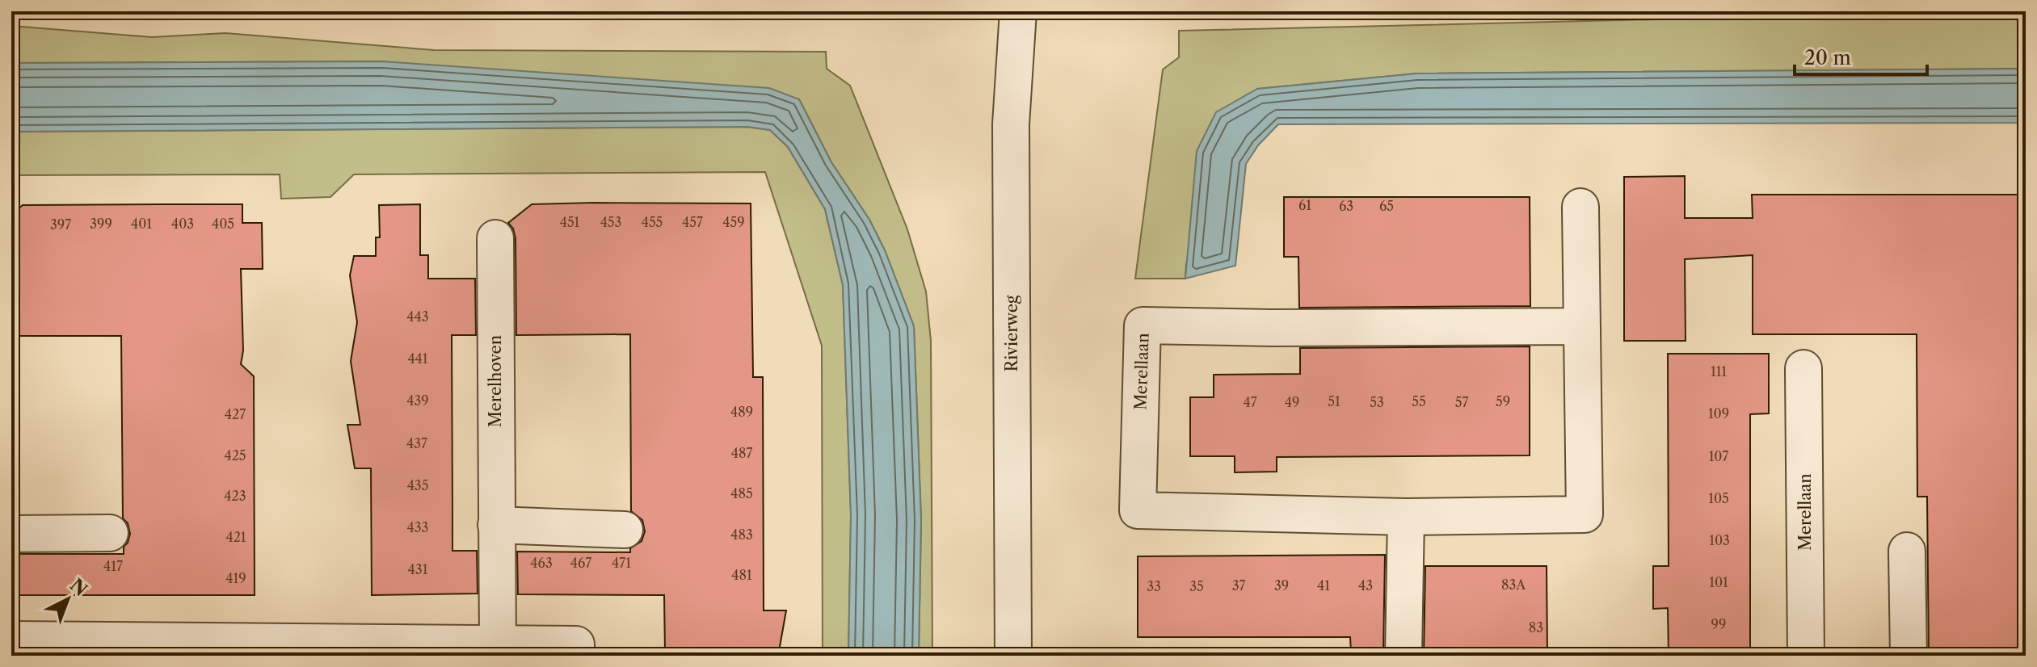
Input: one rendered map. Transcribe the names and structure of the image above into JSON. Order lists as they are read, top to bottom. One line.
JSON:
{"streets":{"street":["Rivierweg","Merellaan","Merelhoven"]},"house_numbers":["61","63","65","451","453","455","457","459","399","401","403","405","397","443","441","111","439","51","55","59","47","49","53","57","489","109","427","437","487","425","107","435","485","423","105","433","483","421","103","463","467","471","417","431","481","419","101","83A","37","39","41","43","33","35","99","83"],"scale_bar":"20 m","north":"top right"}
